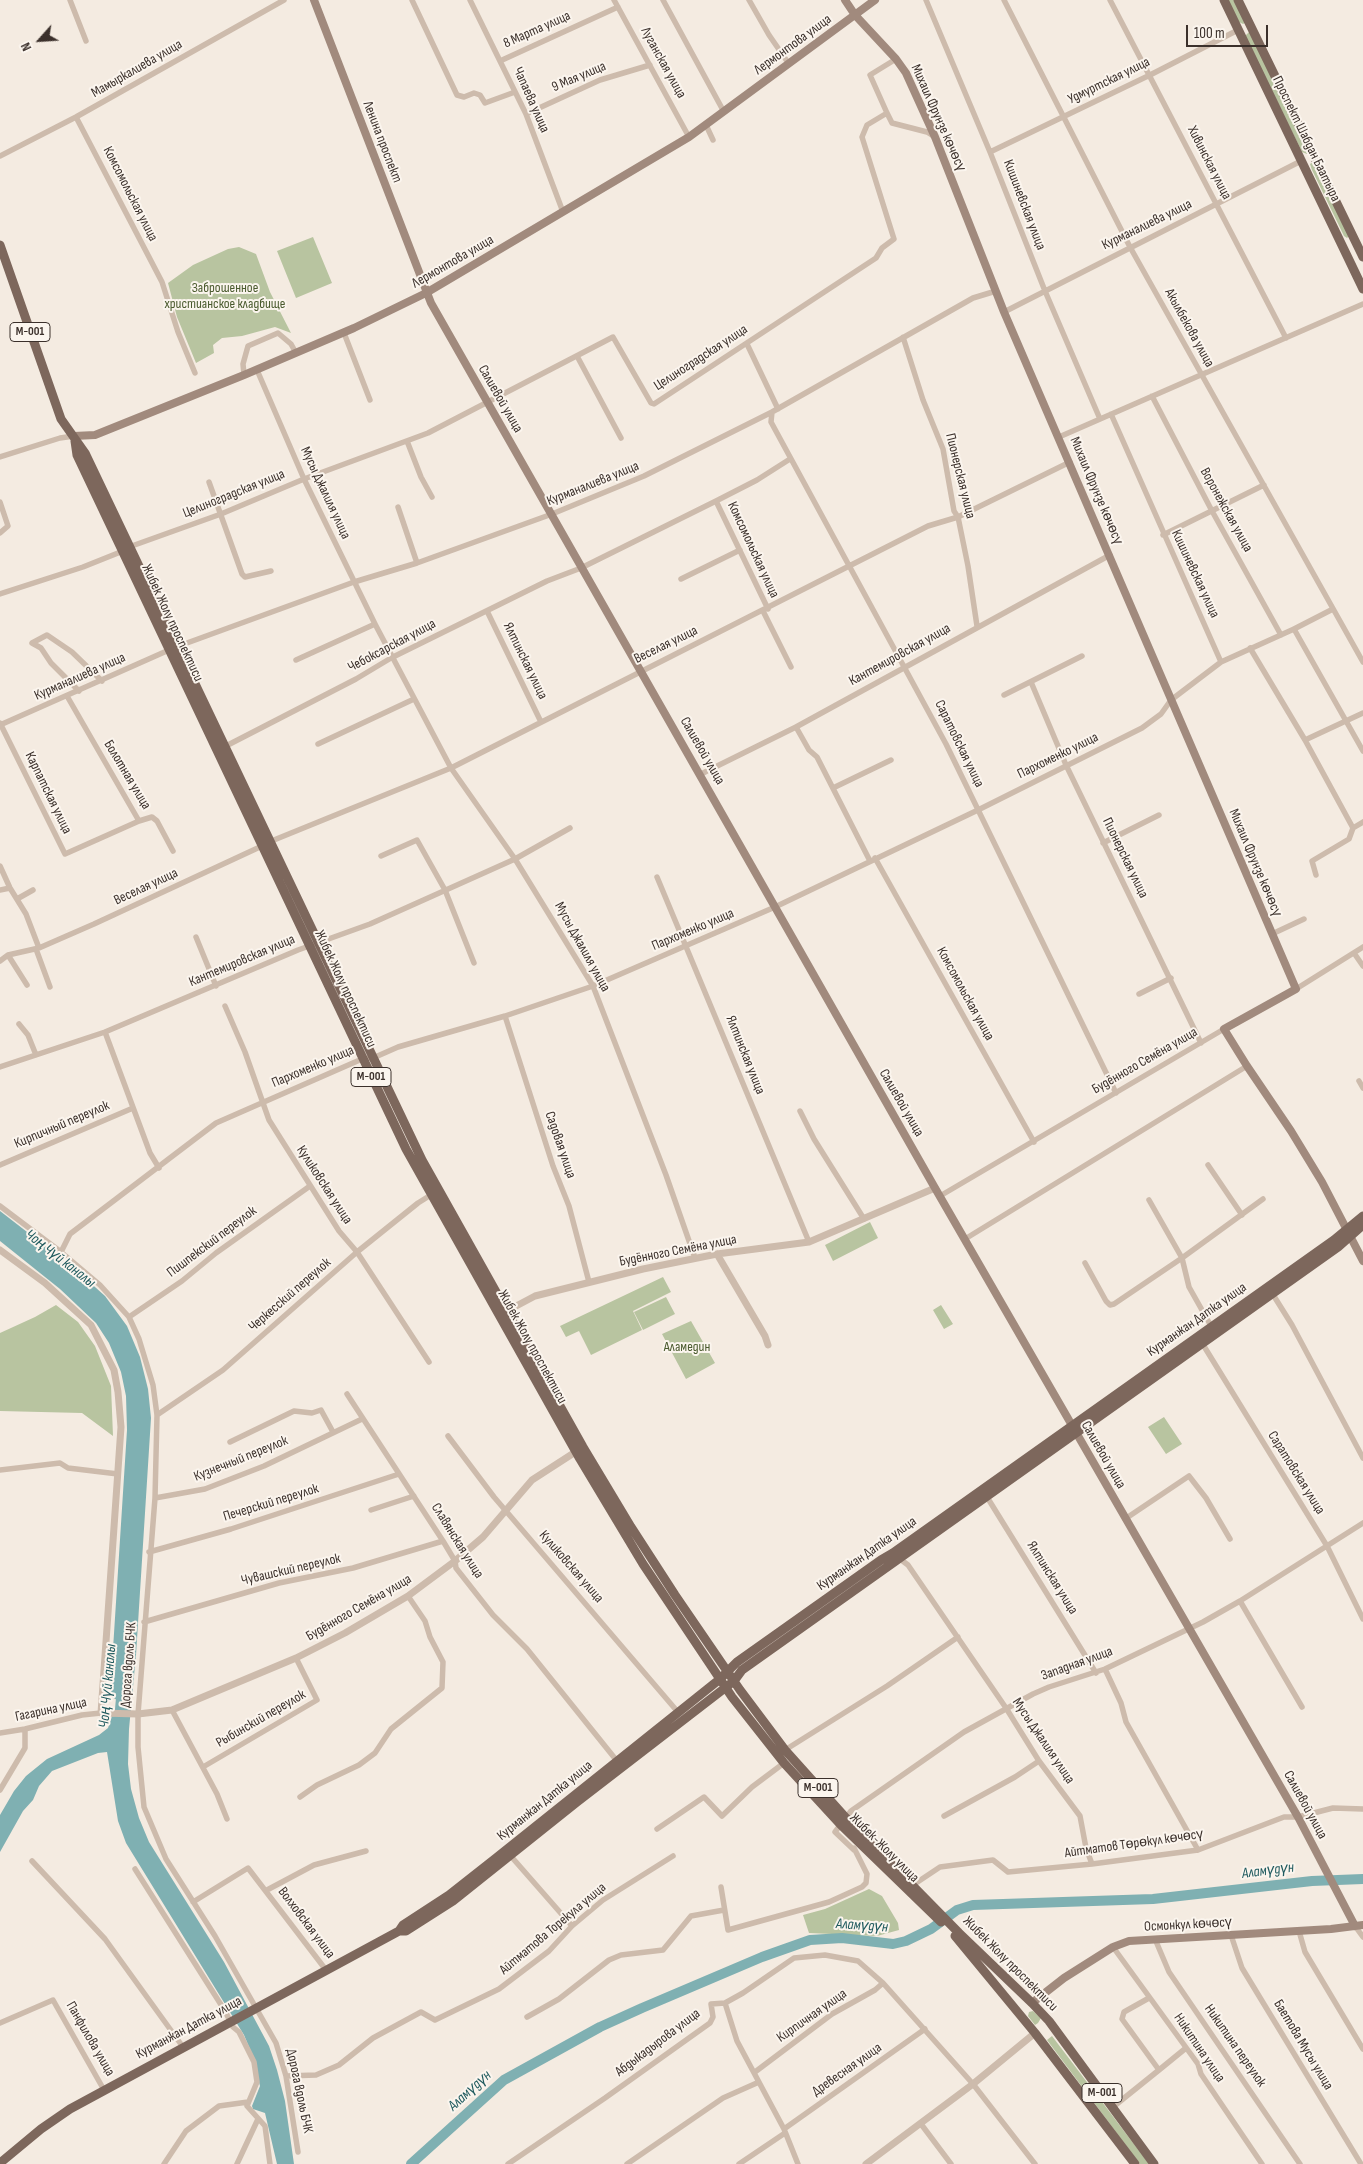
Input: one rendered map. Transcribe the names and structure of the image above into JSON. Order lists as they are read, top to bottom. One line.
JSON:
{"streets":{"main road":["Лермонтова улица","Михаил Фрунзе көчөсү","Проспект Шабдан Баатыра","Ленина проспект","М-001","Салиевой улица","Жибек Жолу проспектиси","Будённого Семёна улица","Курманжан Датка улица","Жибек-Жолу улица","Осмонкул көчөсү"],"street":["8 Марта улица","Луганская улица","Мамыркалиева улица","9 Мая улица","Удмуртская улица","Чапаева улица","Хивинская улица","Комсомольская улица","Кишиневская улица","Курманалиева улица","Акылбекова улица","Целиноградская улица","Пионерская улица","Мусы Джалиля улица","Воронежская улица","Веселая улица","Чебоксарская улица","Кантемировская улица","Ялтинская улица","Саратовская улица","Пархоменко улица","Болотная улица","Карпатская улица","Кирпичный переулок","Садовая улица","Куликовская улица","Пишпекский переулок","Черкесский переулок","Кузнечный переулок","Печерский переулок","Славянская улица","Чувашский переулок","Западная улица","Дорога вдоль БЧК","Гагарина улица","Рыбинский переулок","Айтматов Төрөкул көчөсү","Волховская улица","Айтматова Торекула улица","Кирпичная улица","Панфилова улица","Абдыкадырова улица","Баетова Мусы улица","Никитина переулок","Никитина улица","Древесная улица"]},"crossings":[["8 Марта улица","Луганская улица"],["8 Марта улица","Чапаева улица"],["Лермонтова улица","Луганская улица"],["Лермонтова улица","Чапаева улица"],["Лермонтова улица","Михаил Фрунзе көчөсү"],["Лермонтова улица","Ленина проспект"],["Лермонтова улица","Салиевой улица"],["Лермонтова улица","Мусы Джалиля улица"],["Лермонтова улица","Жибек Жолу проспектиси"],["Луганская улица","9 Мая улица"],["Мамыркалиева улица","Комсомольская улица"],["9 Мая улица","Чапаева улица"],["Удмуртская улица","Проспект Шабдан Баатыра"],["Удмуртская улица","Хивинская улица"],["Удмуртская улица","Кишиневская улица"],["Удмуртская улица","Акылбекова улица"],["Михаил Фрунзе көчөсү","Курманалиева улица"],["Михаил Фрунзе көчөсү","Веселая улица"],["Михаил Фрунзе көчөсү","Кантемировская улица"],["Михаил Фрунзе көчөсү","Пархоменко улица"],["Михаил Фрунзе көчөсү","Будённого Семёна улица"],["Проспект Шабдан Баатыра","Курманалиева улица"],["Ленина проспект","Салиевой улица"],["Хивинская улица","Курманалиева улица"],["Комсомольская улица","Веселая улица"],["Комсомольская улица","Чебоксарская улица"],["Комсомольская улица","Кантемировская улица"],["Комсомольская улица","Пархоменко улица"],["Комсомольская улица","Будённого Семёна улица"],["Кишиневская улица","Курманалиева улица"],["Кишиневская улица","Пархоменко улица"],["Курманалиева улица","Акылбекова улица"],["Курманалиева улица","Салиевой улица"],["Курманалиева улица","Пионерская улица"],["Курманалиева улица","Мусы Джалиля улица"],["Курманалиева улица","Жибек Жолу проспектиси"],["Курманалиева улица","Саратовская улица"],["Курманалиева улица","Болотная улица"],["Курманалиева улица","Карпатская улица"],["Акылбекова улица","Пархоменко улица"],["Целиноградская улица","Салиевой улица"],["Целиноградская улица","Мусы Джалиля улица"],["Целиноградская улица","Жибек Жолу проспектиси"],["Целиноградская улица","Саратовская улица"],["Салиевой улица","Веселая улица"],["Салиевой улица","Чебоксарская улица"],["Салиевой улица","Кантемировская улица"],["Салиевой улица","Пархоменко улица"],["Салиевой улица","Будённого Семёна улица"],["Салиевой улица","Курманжан Датка улица"],["Салиевой улица","Западная улица"],["Салиевой улица","Айтматов Төрөкул көчөсү"],["Салиевой улица","Осмонкул көчөсү"],["Пионерская улица","Веселая улица"],["Пионерская улица","Кантемировская улица"],["Пионерская улица","Пархоменко улица"],["Пионерская улица","Будённого Семёна улица"],["Мусы Джалиля улица","Веселая улица"],["Мусы Джалиля улица","Чебоксарская улица"],["Мусы Джалиля улица","Кантемировская улица"],["Мусы Джалиля улица","Пархоменко улица"],["Мусы Джалиля улица","Будённого Семёна улица"],["Мусы Джалиля улица","Курманжан Датка улица"],["Мусы Джалиля улица","Западная улица"],["Мусы Джалиля улица","Айтматов Төрөкул көчөсү"],["Воронежская улица","Пархоменко улица"],["Жибек Жолу проспектиси","Веселая улица"],["Жибек Жолу проспектиси","Чебоксарская улица"],["Жибек Жолу проспектиси","Кантемировская улица"],["Жибек Жолу проспектиси","Пархоменко улица"],["Жибек Жолу проспектиси","Будённого Семёна улица"],["Жибек Жолу проспектиси","Черкесский переулок"],["Жибек Жолу проспектиси","Курманжан Датка улица"],["Жибек Жолу проспектиси","Жибек-Жолу улица"],["Жибек Жолу проспектиси","Осмонкул көчөсү"],["Веселая улица","Ялтинская улица"],["Веселая улица","Саратовская улица"],["Чебоксарская улица","Ялтинская улица"],["Чебоксарская улица","Саратовская улица"],["Кантемировская улица","Саратовская улица"],["Ялтинская улица","Пархоменко улица"],["Ялтинская улица","Будённого Семёна улица"],["Ялтинская улица","Курманжан Датка улица"],["Ялтинская улица","Западная улица"],["Саратовская улица","Пархоменко улица"],["Саратовская улица","Будённого Семёна улица"],["Саратовская улица","Курманжан Датка улица"],["Саратовская улица","Западная улица"],["Пархоменко улица","Садовая улица"],["Пархоменко улица","Куликовская улица"],["Пархоменко улица","Дорога вдоль БЧК"],["Болотная улица","Карпатская улица"],["Будённого Семёна улица","Садовая улица"],["Будённого Семёна улица","Куликовская улица"],["Будённого Семёна улица","Славянская улица"],["Будённого Семёна улица","Дорога вдоль БЧК"],["Будённого Семёна улица","Гагарина улица"],["Будённого Семёна улица","Рыбинский переулок"],["Куликовская улица","Пишпекский переулок"],["Куликовская улица","Черкесский переулок"],["Куликовская улица","Курманжан Датка улица"],["Пишпекский переулок","Дорога вдоль БЧК"],["Черкесский переулок","Дорога вдоль БЧК"],["Курманжан Датка улица","Славянская улица"],["Курманжан Датка улица","Дорога вдоль БЧК"],["Курманжан Датка улица","Жибек-Жолу улица"],["Курманжан Датка улица","Волховская улица"],["Курманжан Датка улица","Панфилова улица"],["Кузнечный переулок","Славянская улица"],["Кузнечный переулок","Дорога вдоль БЧК"],["Печерский переулок","Славянская улица"],["Печерский переулок","Дорога вдоль БЧК"],["Славянская улица","Чувашский переулок"],["Чувашский переулок","Дорога вдоль БЧК"],["Западная улица","Жибек-Жолу улица"],["Дорога вдоль БЧК","Волховская улица"],["Дорога вдоль БЧК","Айтматова Торекула улица"],["Айтматов Төрөкул көчөсү","Жибек-Жолу улица"],["Осмонкул көчөсү","Баетова Мусы улица"],["Осмонкул көчөсү","Никитина переулок"],["Осмонкул көчөсү","Никитина улица"],["Кирпичная улица","Абдыкадырова улица"],["Абдыкадырова улица","Древесная улица"]],"water":["Чоң Чүй каналы","Аламүдүн"],"parks":["Заброшенное христианское кладбище","Аламедин"],"scale_bar":"100 m","north":"bottom left"}
